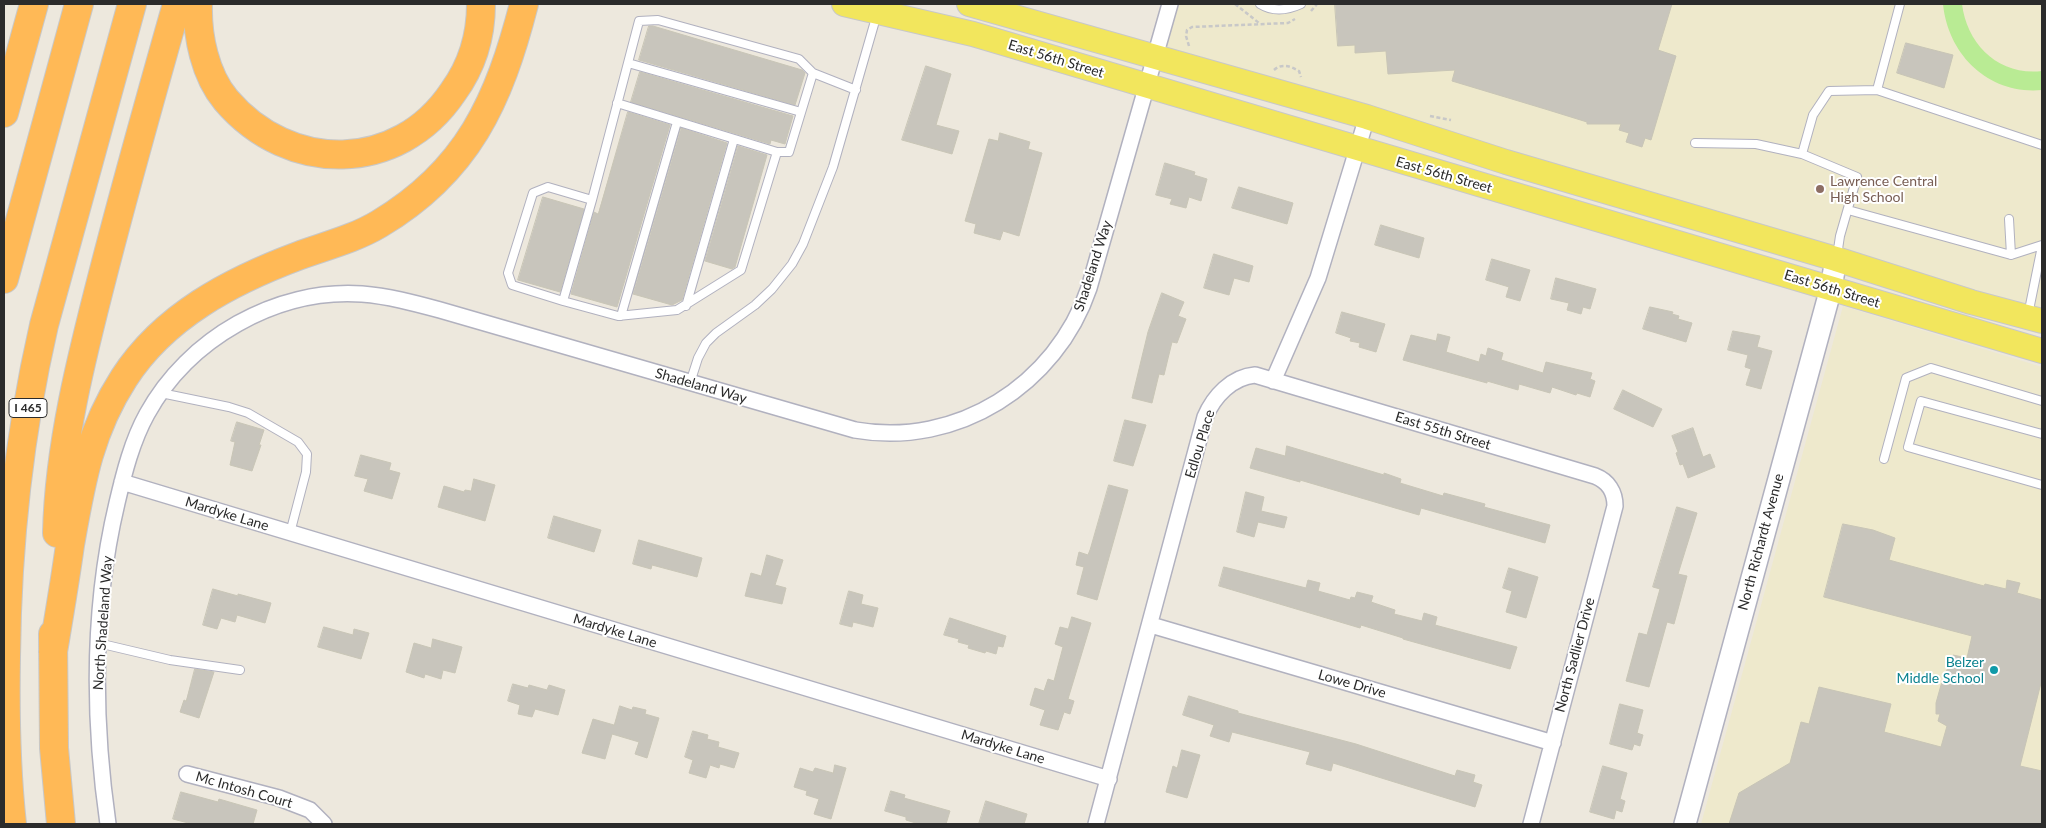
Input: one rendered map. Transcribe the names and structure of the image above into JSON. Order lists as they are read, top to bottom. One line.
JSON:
{"streets":{"highway":["I 465"],"main road":["East 56th Street"],"street":["Shadeland Way","East 55th Street","Edlou Place","Mardyke Lane","North Richardt Avenue","North Shadeland Way","North Sadlier Drive","Lowe Drive","Mc Intosh Court"]},"crossings":[["East 56th Street","Shadeland Way"],["East 56th Street","North Richardt Avenue"],["Shadeland Way","Mardyke Lane"],["Shadeland Way","North Shadeland Way"],["East 55th Street","Edlou Place"],["East 55th Street","North Sadlier Drive"],["Edlou Place","Mardyke Lane"],["Edlou Place","Lowe Drive"],["Mardyke Lane","North Shadeland Way"],["North Sadlier Drive","Lowe Drive"]],"places":["Lawrence Central High School","Belzer Middle School"]}
